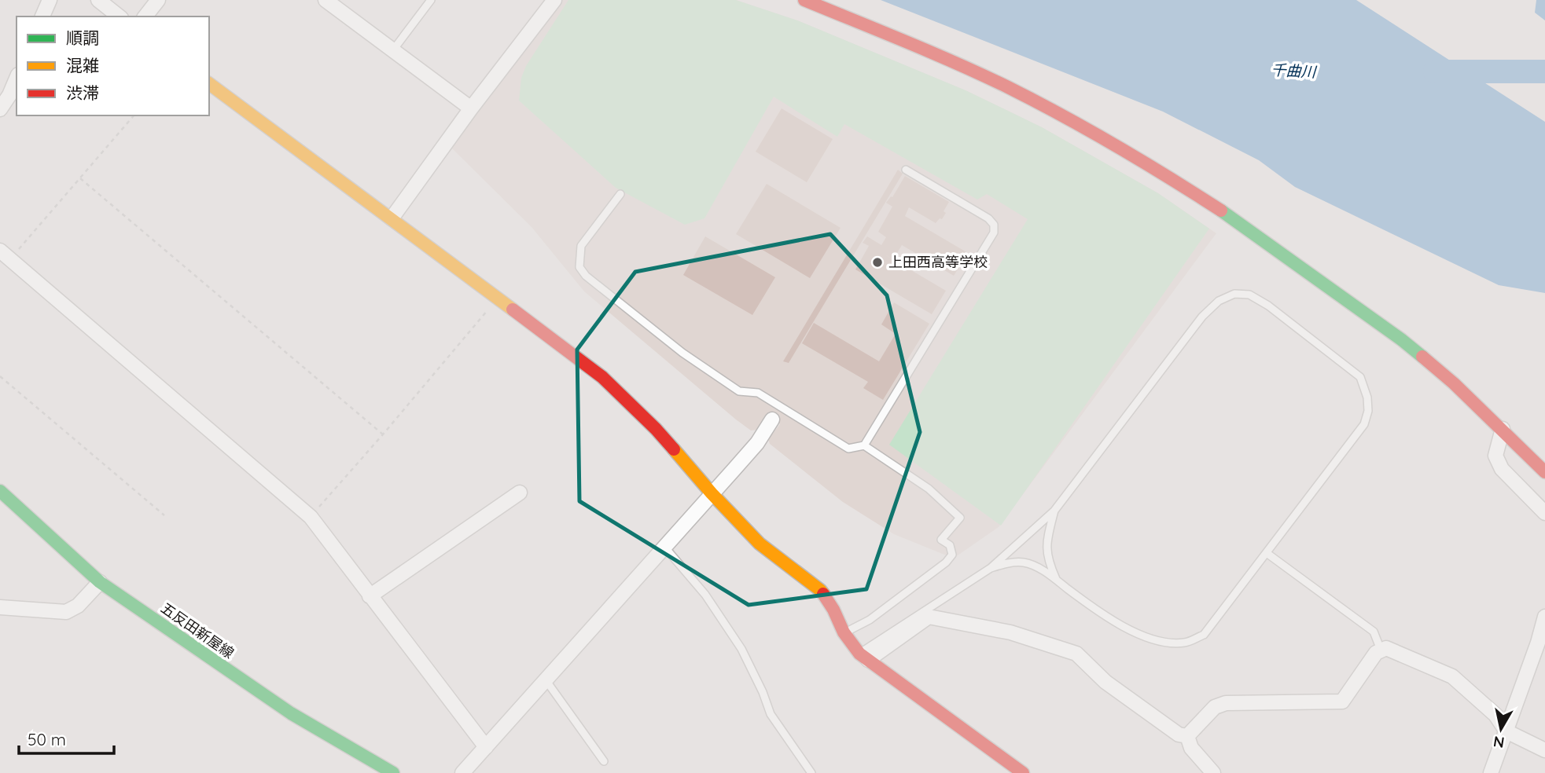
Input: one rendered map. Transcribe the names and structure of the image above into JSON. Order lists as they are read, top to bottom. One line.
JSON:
{"streets":{"street":["五反田新屋線"]},"water":["千曲川"],"places":["上田西高等学校"],"legend":["順調","混雑","渋滞"],"scale_bar":"50 m","north":"bottom"}
